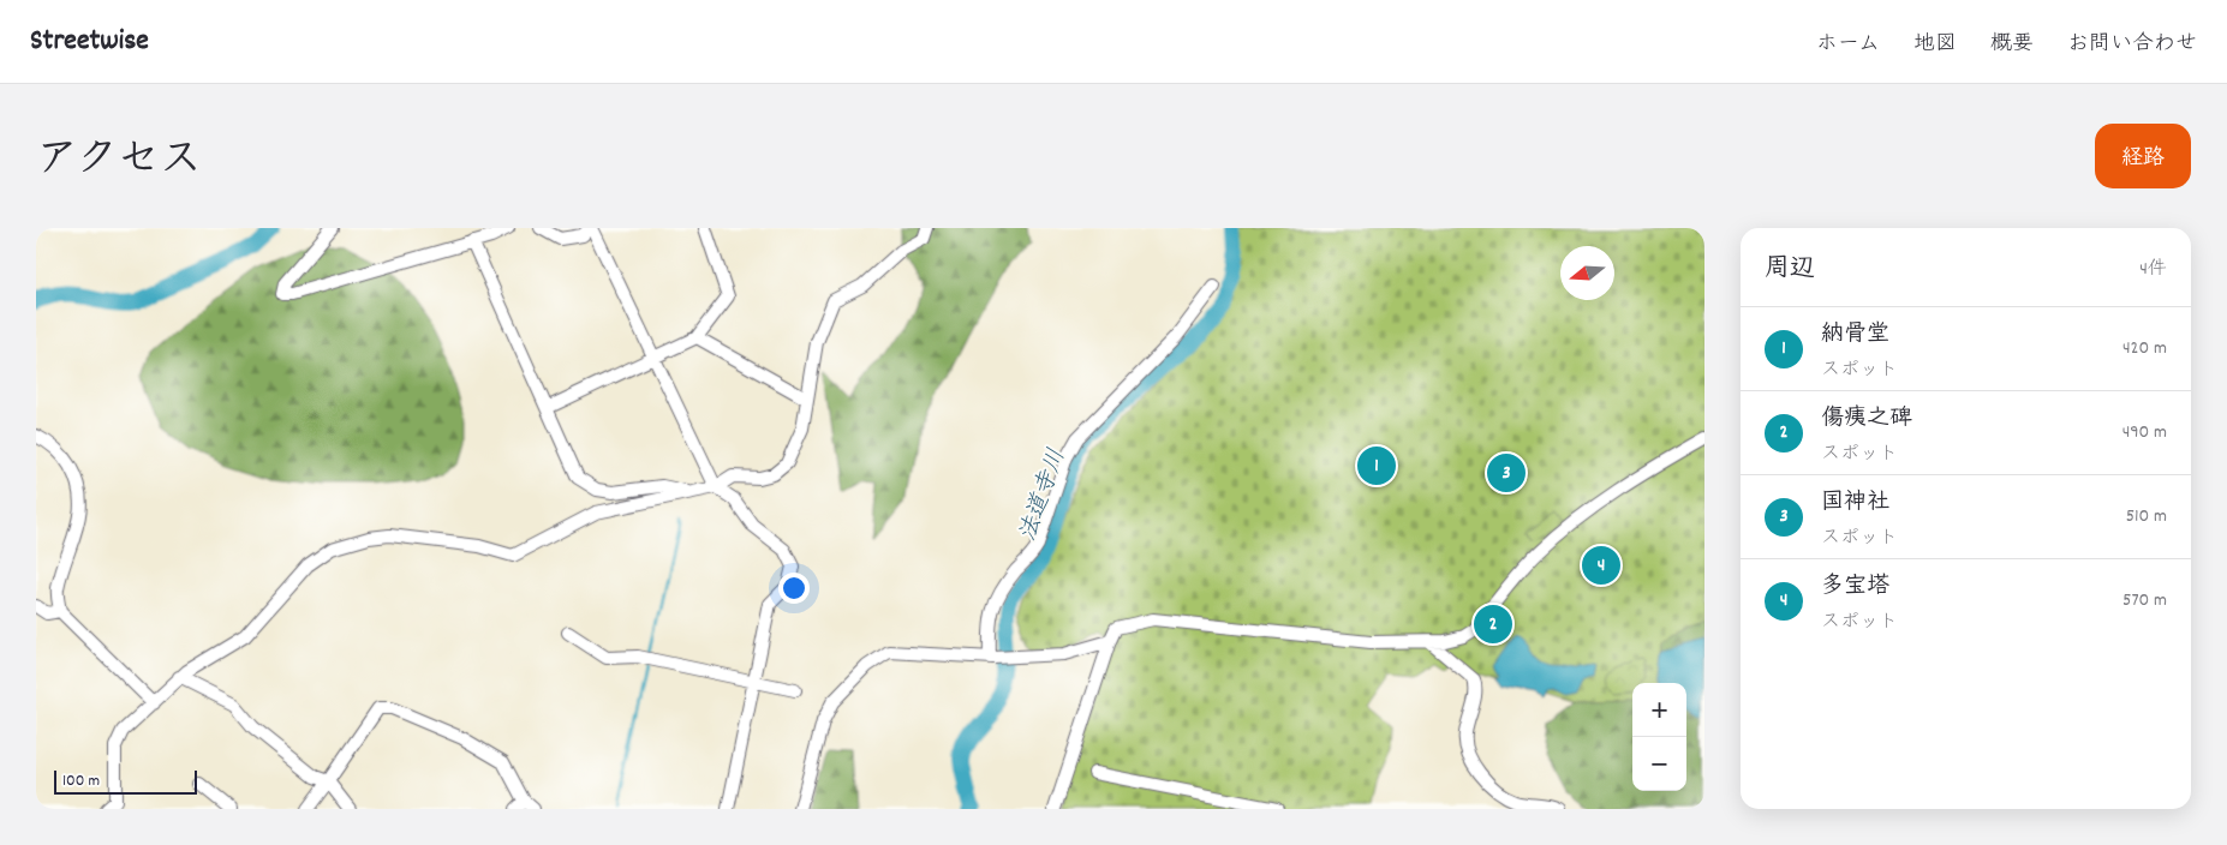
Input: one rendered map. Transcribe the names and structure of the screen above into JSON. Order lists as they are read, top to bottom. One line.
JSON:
{"water":["法道寺川"],"scale_bar":"100 m","north":"left","page":{"header":"Streetwise","nav":["ホーム","地図","概要","お問い合わせ"],"title":"アクセス","buttons":"経路","heading":["周辺","4件"],"list":[{"mark":"1","name":"納骨堂","note":"スポット","value":"420 m"},{"mark":"2","name":"傷痍之碑","note":"スポット","value":"490 m"},{"mark":"3","name":"国神社","note":"スポット","value":"510 m"},{"mark":"4","name":"多宝塔","note":"スポット","value":"570 m"}],"pins":["1","3","4","2"],"map_buttons":["+","−"],"scale":"100 m"}}
